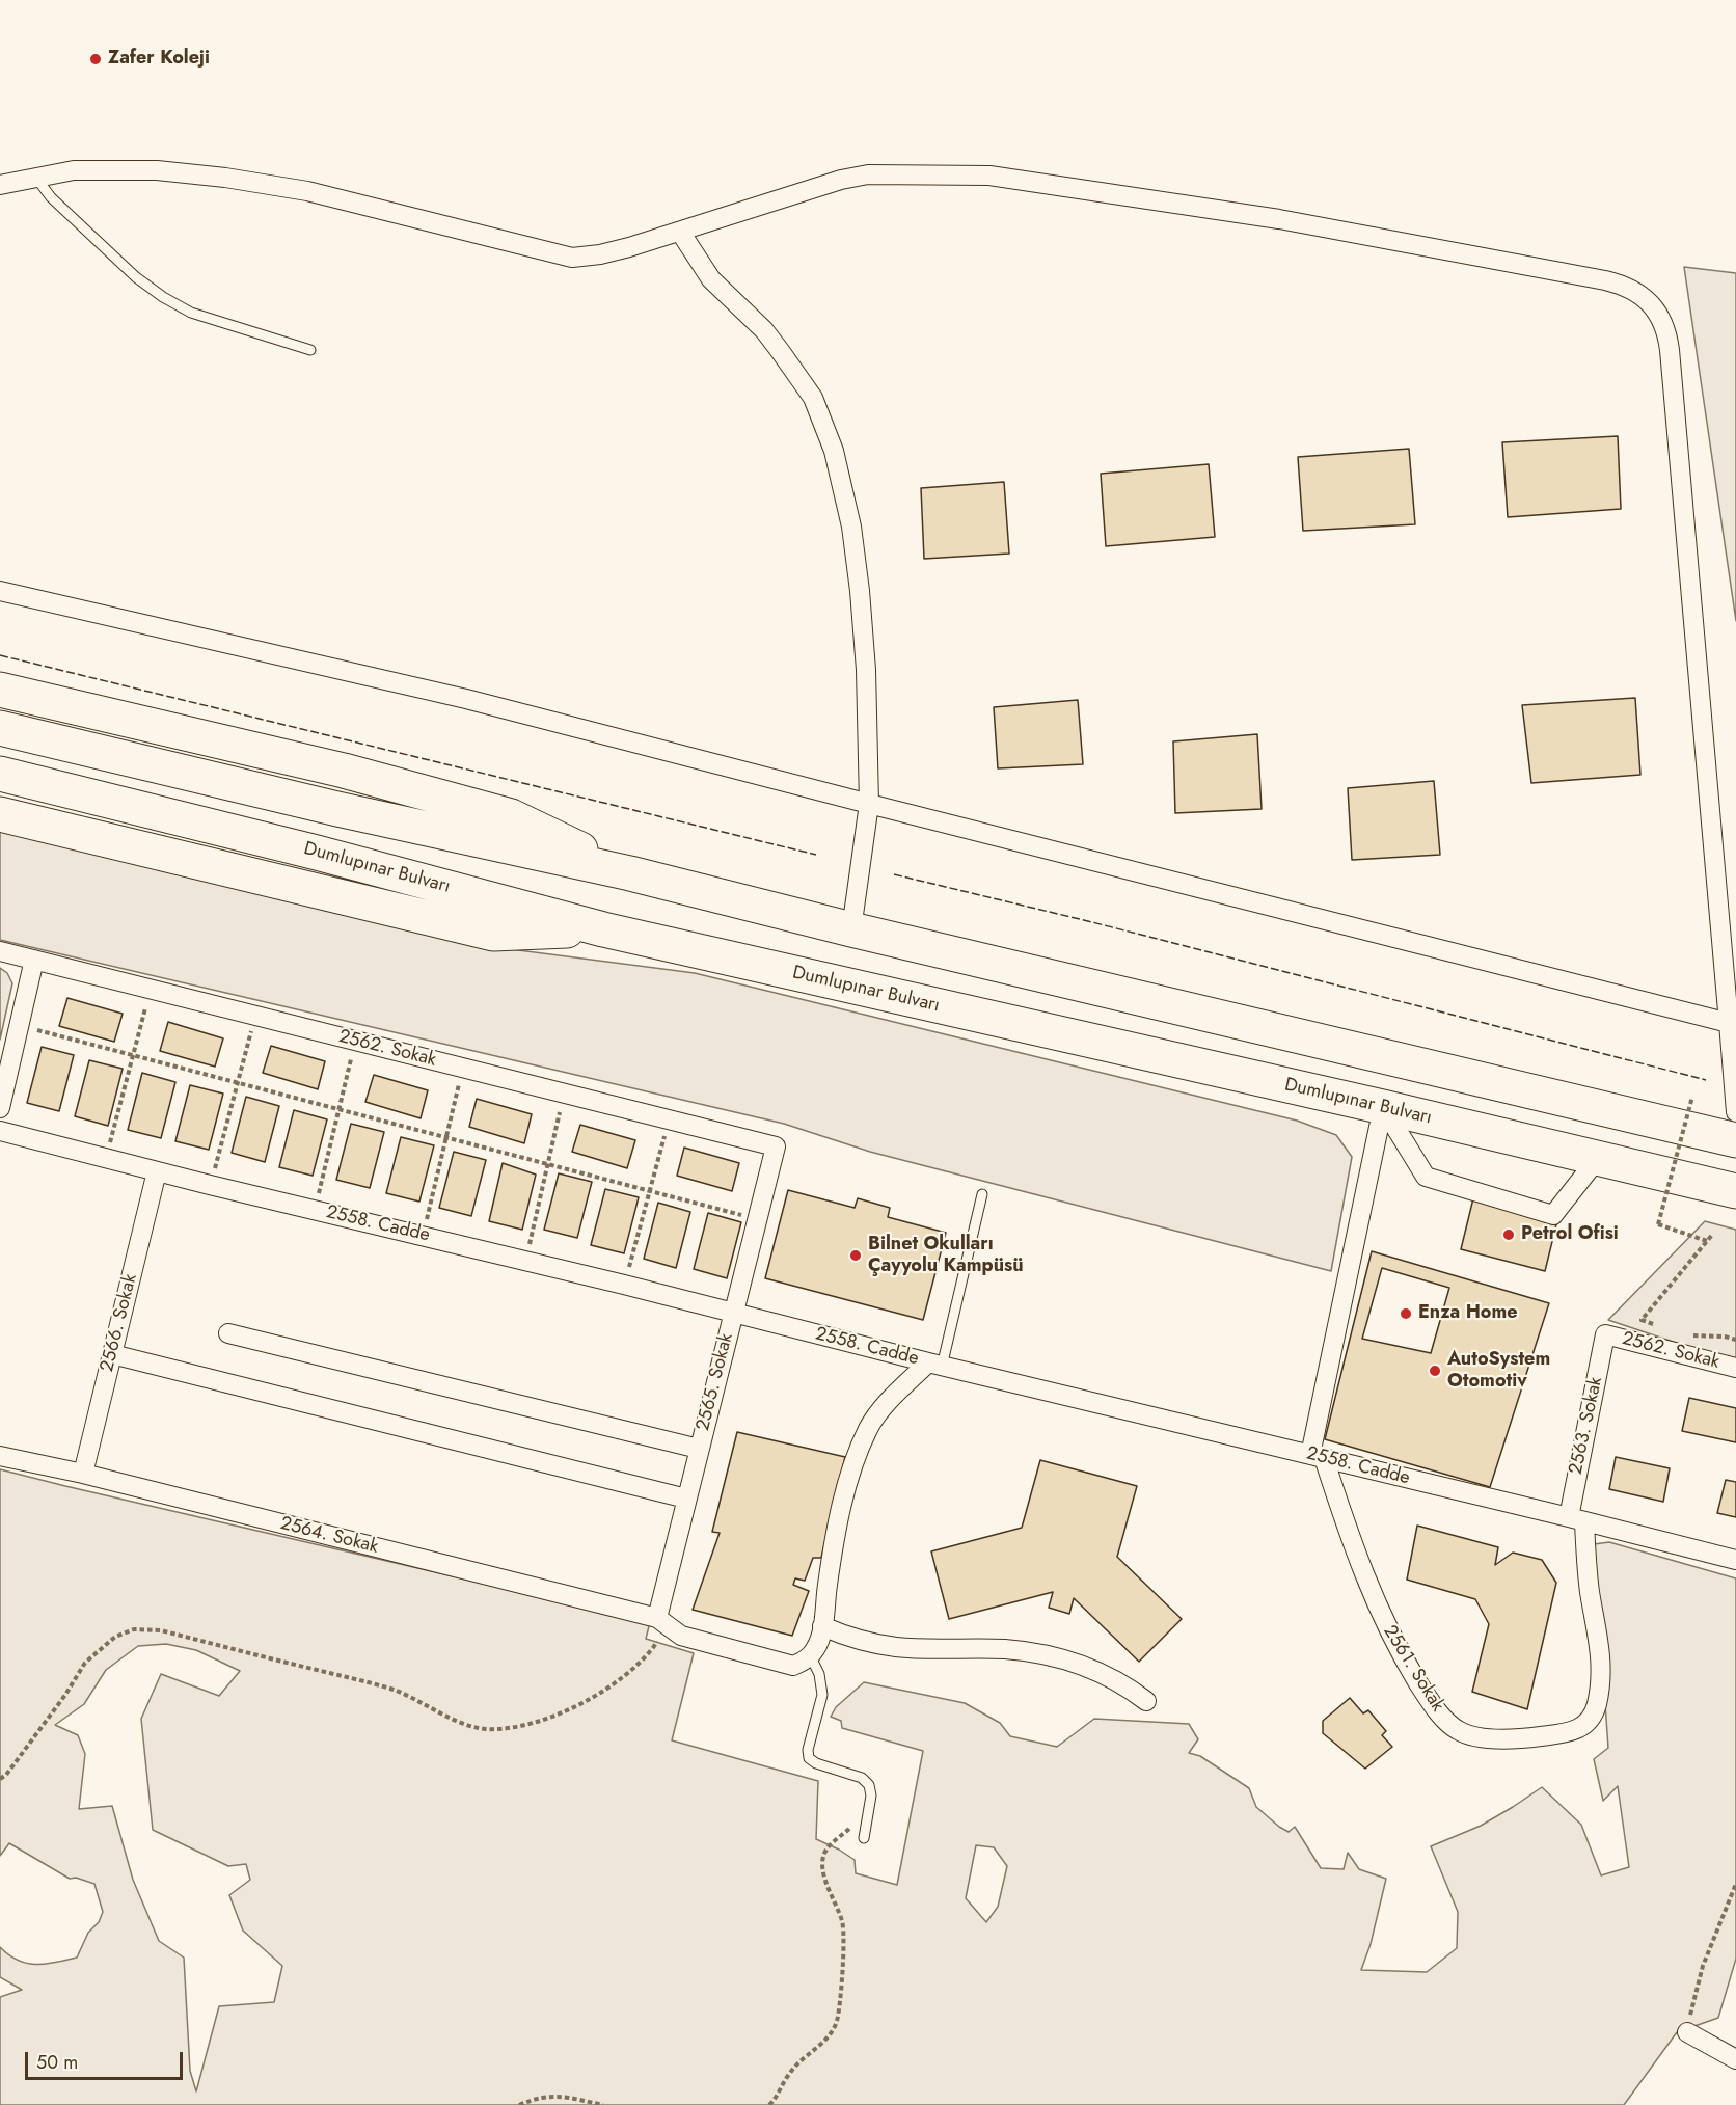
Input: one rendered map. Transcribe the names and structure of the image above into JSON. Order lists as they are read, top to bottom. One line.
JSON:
{"streets":{"highway":["Dumlupınar Bulvarı"],"street":["2562. Sokak","2558. Cadde","2566. Sokak","2565. Sokak","2563. Sokak","2564. Sokak","2561. Sokak"]},"crossings":[["2562. Sokak","2565. Sokak"],["2562. Sokak","2563. Sokak"],["2558. Cadde","2566. Sokak"],["2558. Cadde","2565. Sokak"],["2558. Cadde","2563. Sokak"],["2558. Cadde","2561. Sokak"],["2566. Sokak","2564. Sokak"],["2565. Sokak","2564. Sokak"],["2563. Sokak","2561. Sokak"]],"places":["Zafer Koleji","Petrol Ofisi","Bilnet Okulları Çayyolu Kampüsü","Enza Home","AutoSystem Otomotiv"],"scale_bar":"50 m"}
